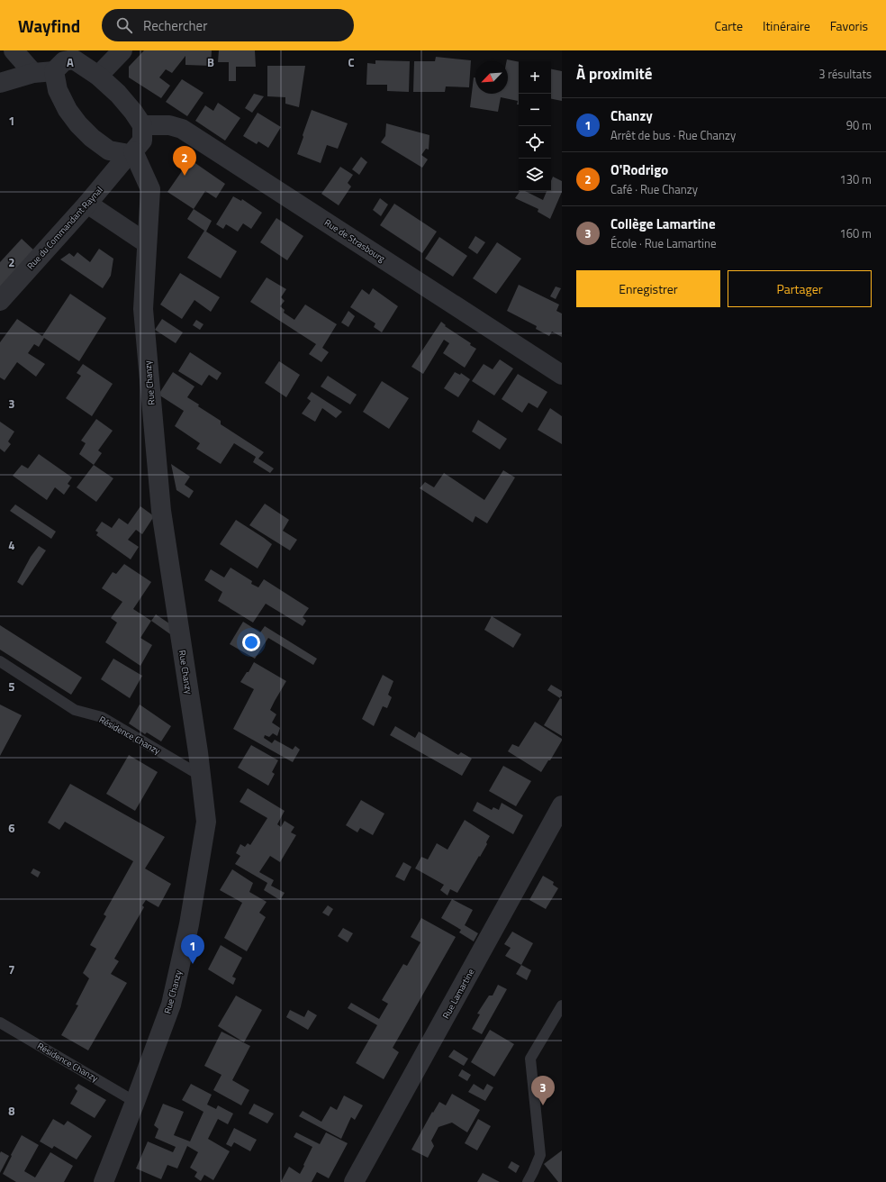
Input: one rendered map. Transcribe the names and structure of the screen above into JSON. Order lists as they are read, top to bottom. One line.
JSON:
{"streets":{"street":["Rue du Commandant Raynal","Rue de Strasbourg","Rue Chanzy","Rue Lamartine"],"lane":["Résidence Chanzy"]},"crossings":[["Rue du Commandant Raynal","Rue de Strasbourg"],["Rue du Commandant Raynal","Rue Chanzy"],["Rue Chanzy","Résidence Chanzy"]],"north":"bottom left","page":{"header":"Wayfind","search":"Rechercher","nav":["Carte","Itinéraire","Favoris"],"heading":["À proximité","3 résultats"],"map_buttons":["+","−"],"list":[{"mark":"1","name":"Chanzy","note":"Arrêt de bus · Rue Chanzy","value":"90 m"},{"mark":"2","name":"O'Rodrigo","note":"Café · Rue Chanzy","value":"130 m"},{"mark":"3","name":"Collège Lamartine","note":"École · Rue Lamartine","value":"160 m"}],"pins":["2","1","3"],"buttons":["Enregistrer","Partager"]},"grid":{"columns":["A","B","C"],"rows":["1","2","3","4","5","6","7","8"]}}
